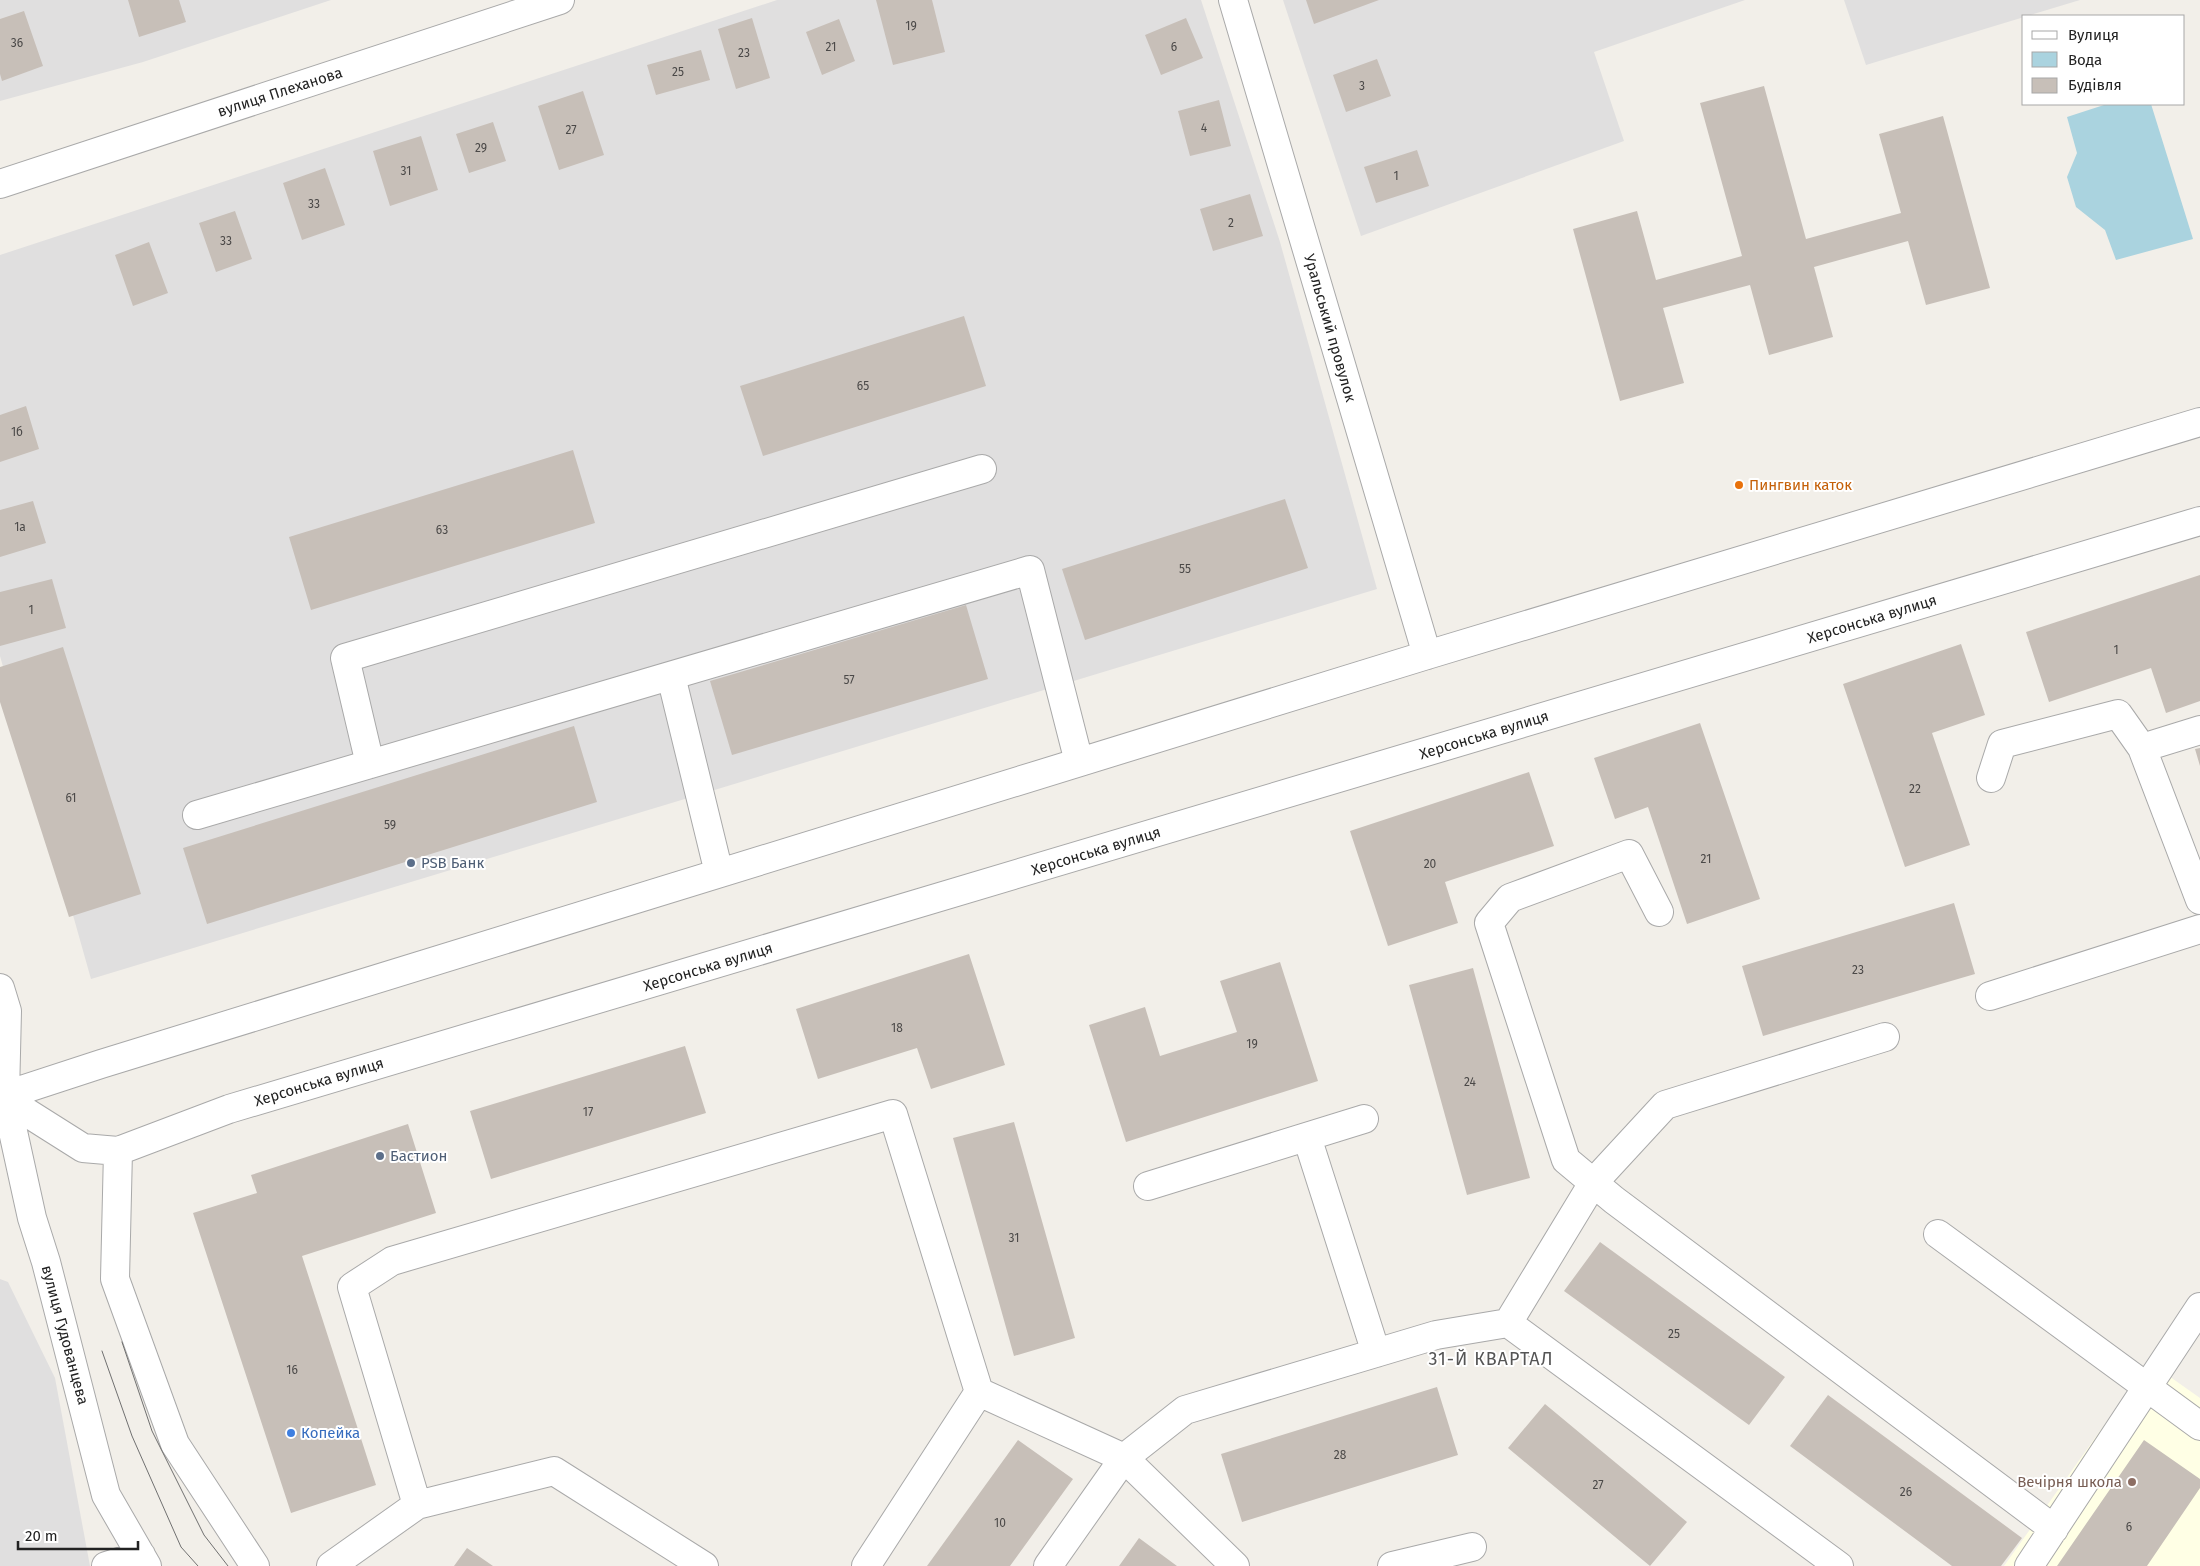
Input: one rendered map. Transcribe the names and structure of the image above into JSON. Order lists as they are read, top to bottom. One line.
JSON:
{"streets":{"street":["вулиця Плеханова","Уральський провулок","Херсонська вулиця","вулиця Гудованцева"]},"crossings":[["Херсонська вулиця","вулиця Гудованцева"]],"districts":["31-Й КВАРТАЛ"],"places":["Пингвин каток","PSB Банк","Бастион","Копейка","Вечірня школа"],"house_numbers":["19","36","21","6","23","25","3","4","27","29","31","1","33","2","33","65","1б","1а","63","55","1","1","57","22","61","59","21","20","23","18","19","24","17","31","25","16","28","27","26","10","6"],"legend":["Вулиця","Вода","Будівля"],"scale_bar":"20 m"}
